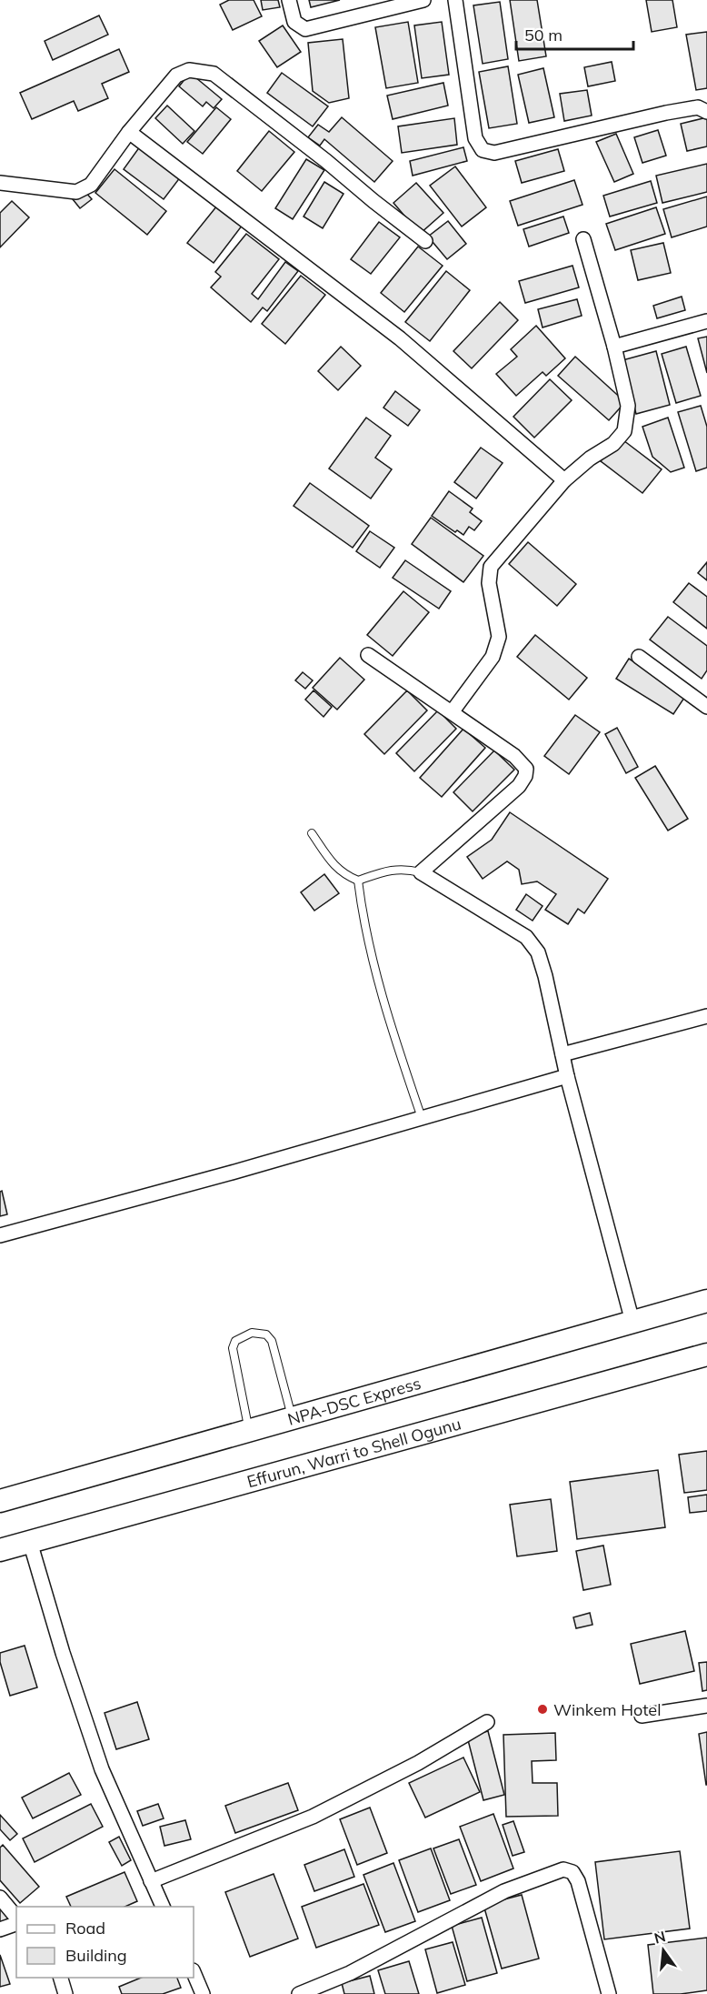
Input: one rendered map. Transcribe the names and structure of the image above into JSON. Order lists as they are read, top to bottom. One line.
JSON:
{"streets":{"main road":["NPA-DSC Express","Effurun, Warri to Shell Ogunu"]},"places":["Winkem Hotel"],"legend":["Road","Building"],"scale_bar":"50 m","north":"top"}
